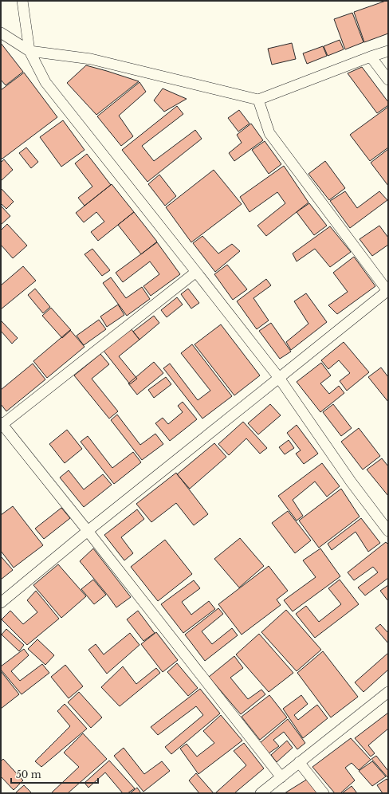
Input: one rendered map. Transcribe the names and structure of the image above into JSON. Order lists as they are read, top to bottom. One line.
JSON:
{"scale_bar":"50 m"}
